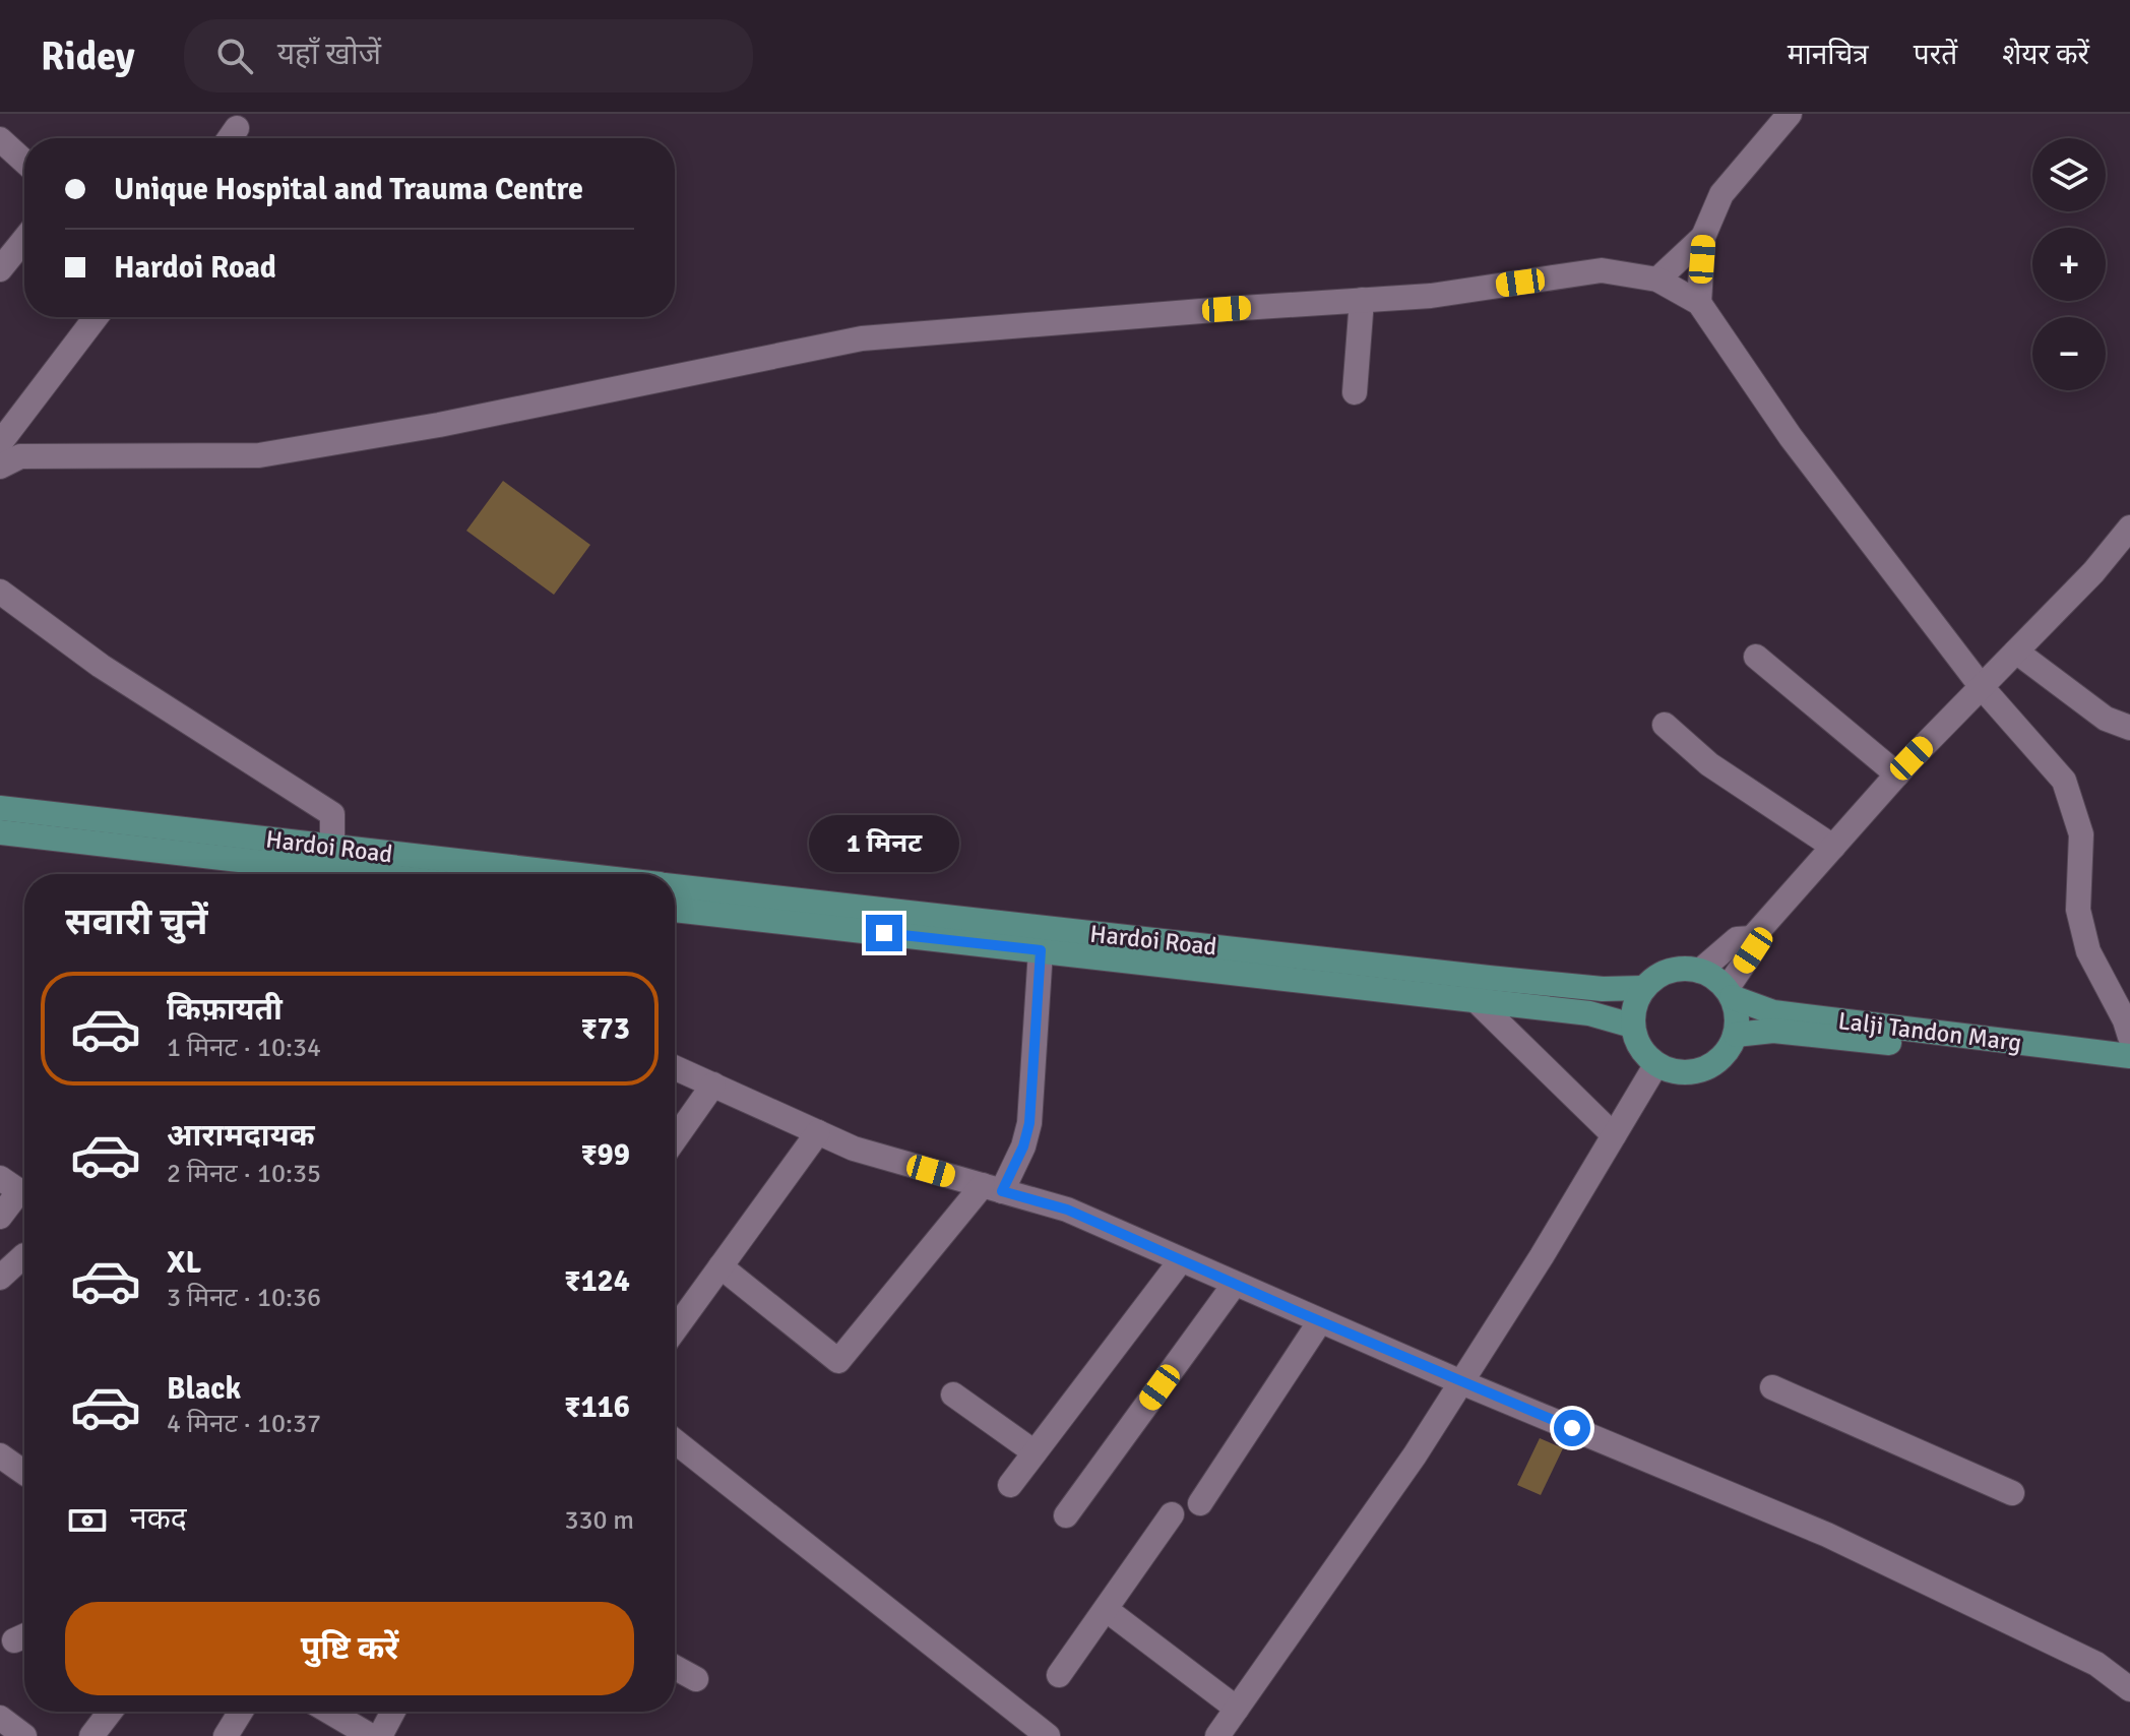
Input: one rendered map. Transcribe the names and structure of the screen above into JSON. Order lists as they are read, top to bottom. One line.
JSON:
{"streets":{"main road":["Hardoi Road","Lalji Tandon Marg"]},"crossings":[["Hardoi Road","Lalji Tandon Marg"]],"page":{"header":"Ridey","search":"यहाँ खोजें","nav":["मानचित्र","परतें","शेयर करें"],"map_buttons":["+","−"],"banner":["Unique Hospital and Trauma Centre","Hardoi Road"],"bubble":"1 मिनट","heading":"सवारी चुनें","list":[{"name":"किफ़ायती","note":"1 मिनट · 10:34","value":"₹73"},{"name":"आरामदायक","note":"2 मिनट · 10:35","value":"₹99"},{"name":"XL","note":"3 मिनट · 10:36","value":"₹124"},{"name":"Black","note":"4 मिनट · 10:37","value":"₹116"}],"pay":["नकद","330 m"],"buttons":"पुष्टि करें"}}
